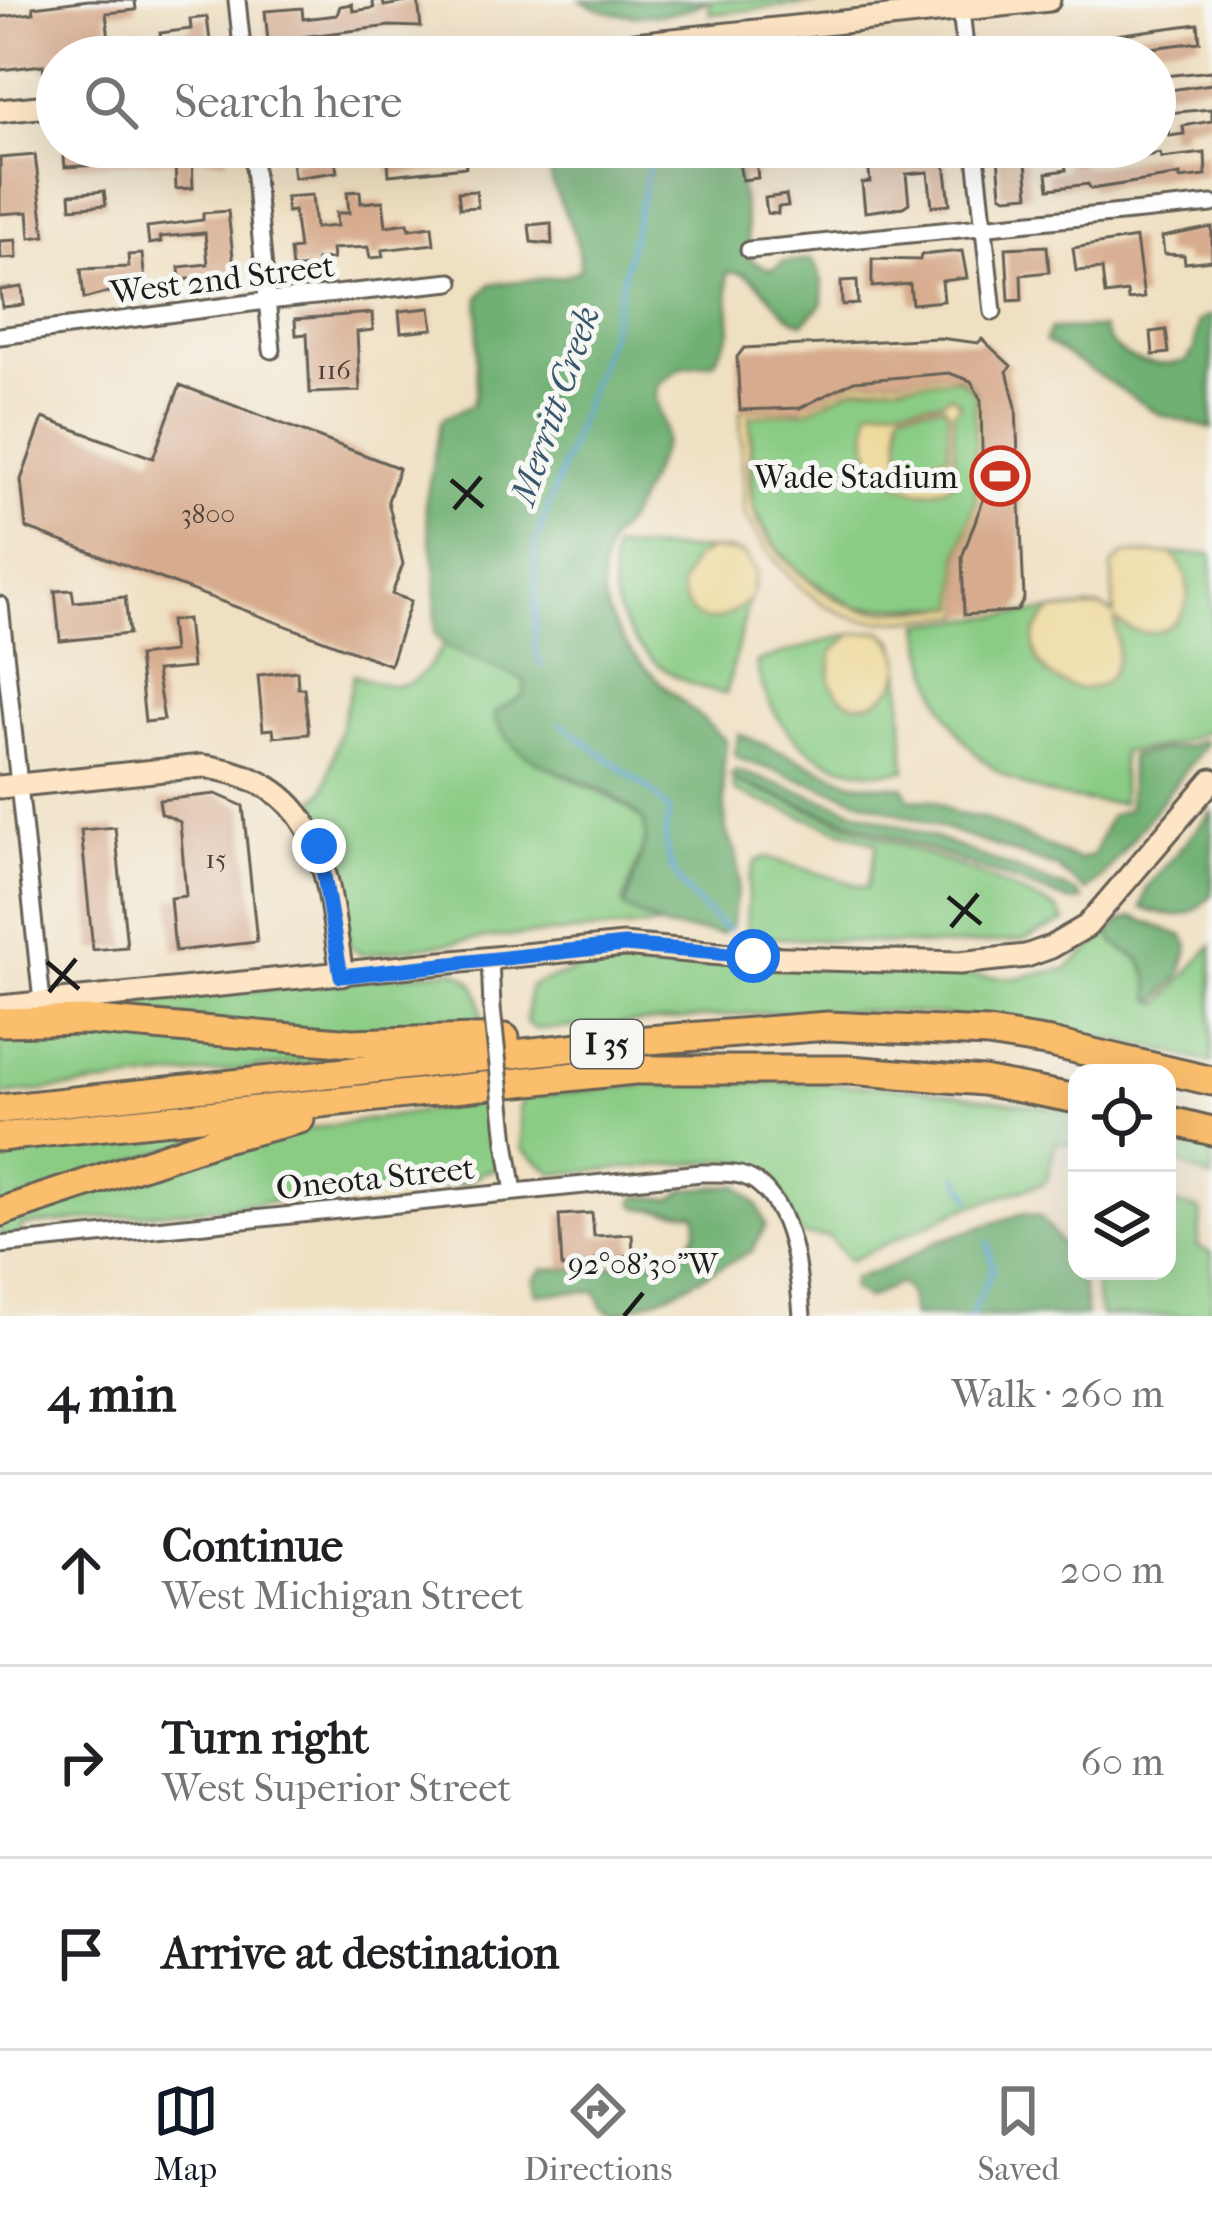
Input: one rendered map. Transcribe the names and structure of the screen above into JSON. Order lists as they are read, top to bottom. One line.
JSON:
{"streets":{"highway":["I 35"],"street":["West 2nd Street","Oneota Street"]},"water":["Merritt Creek"],"places":{"sports":["Wade Stadium"]},"house_numbers":["116","3800","15"],"page":{"search":"Search here","heading":["4 min","Walk · 260 m"],"list":[["Continue","West Michigan Street","200 m"],["Turn right","West Superior Street","60 m"],"Arrive at destination"],"nav":["Map","Directions","Saved"]},"coordinates":["92°08'30\"W"]}
